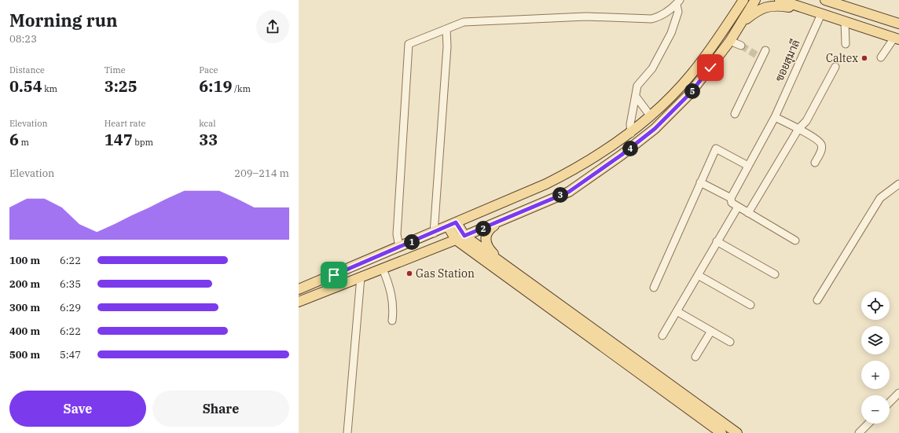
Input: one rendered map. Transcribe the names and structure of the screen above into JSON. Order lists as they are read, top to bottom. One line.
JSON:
{"streets":{"street":["ซอยสุมาลี"]},"places":["Caltex","Gas Station"],"page":{"heading":["Morning run","08:23"],"stats":[["Distance","0.54 km"],["Time","3:25"],["Pace","6:19 /km"],["Elevation","6 m"],["Heart rate","147 bpm"],["kcal","33"]],"pins":["5","4","3","2","1"],"chart":["Elevation","209–214 m"],"list":[{"name":"100 m","note":"6:22"},{"name":"200 m","note":"6:35"},{"name":"300 m","note":"6:29"},{"name":"400 m","note":"6:22"},{"name":"500 m","note":"5:47"}],"map_buttons":["+","−"],"buttons":["Save","Share"]}}
